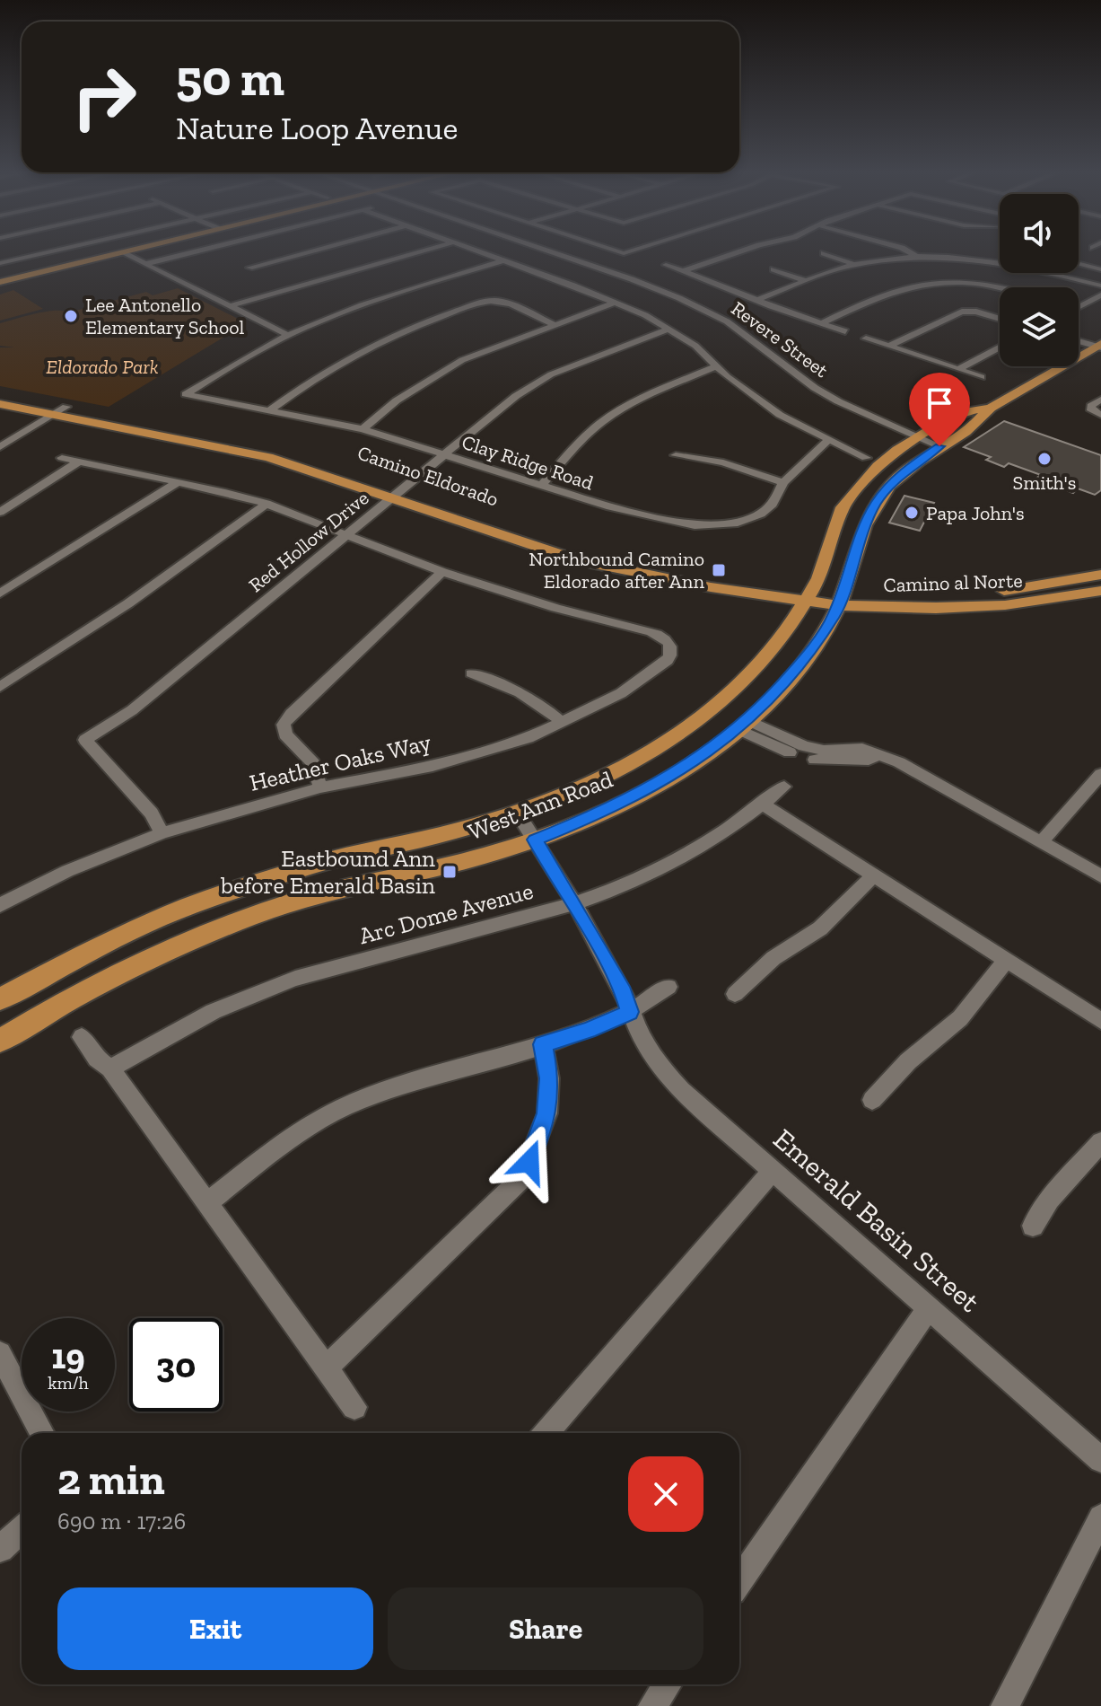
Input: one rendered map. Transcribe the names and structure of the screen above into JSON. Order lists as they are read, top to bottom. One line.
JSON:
{"streets":{"main road":["Camino Eldorado","Camino al Norte","West Ann Road"],"street":["Revere Street","Clay Ridge Road","Red Hollow Drive","Heather Oaks Way","Arc Dome Avenue","Emerald Basin Street"]},"crossings":[["Revere Street","West Ann Road"],["Clay Ridge Road","Red Hollow Drive"],["Camino Eldorado","Red Hollow Drive"],["Camino Eldorado","Camino al Norte"],["Camino Eldorado","West Ann Road"],["Red Hollow Drive","Heather Oaks Way"],["Camino al Norte","West Ann Road"],["West Ann Road","Emerald Basin Street"],["Arc Dome Avenue","Emerald Basin Street"]],"parks":["Eldorado Park"],"places":{"other":["Lee Antonello Elementary School","Smith's","Papa John's"],"transit":["Northbound Camino Eldorado after Ann","Eastbound Ann before Emerald Basin"]},"page":{"turn":["50 m","Nature Loop Avenue"],"speed":"19 km/h","limit":"30","heading":["2 min","690 m · 17:26"],"buttons":["Exit","Share"]}}
